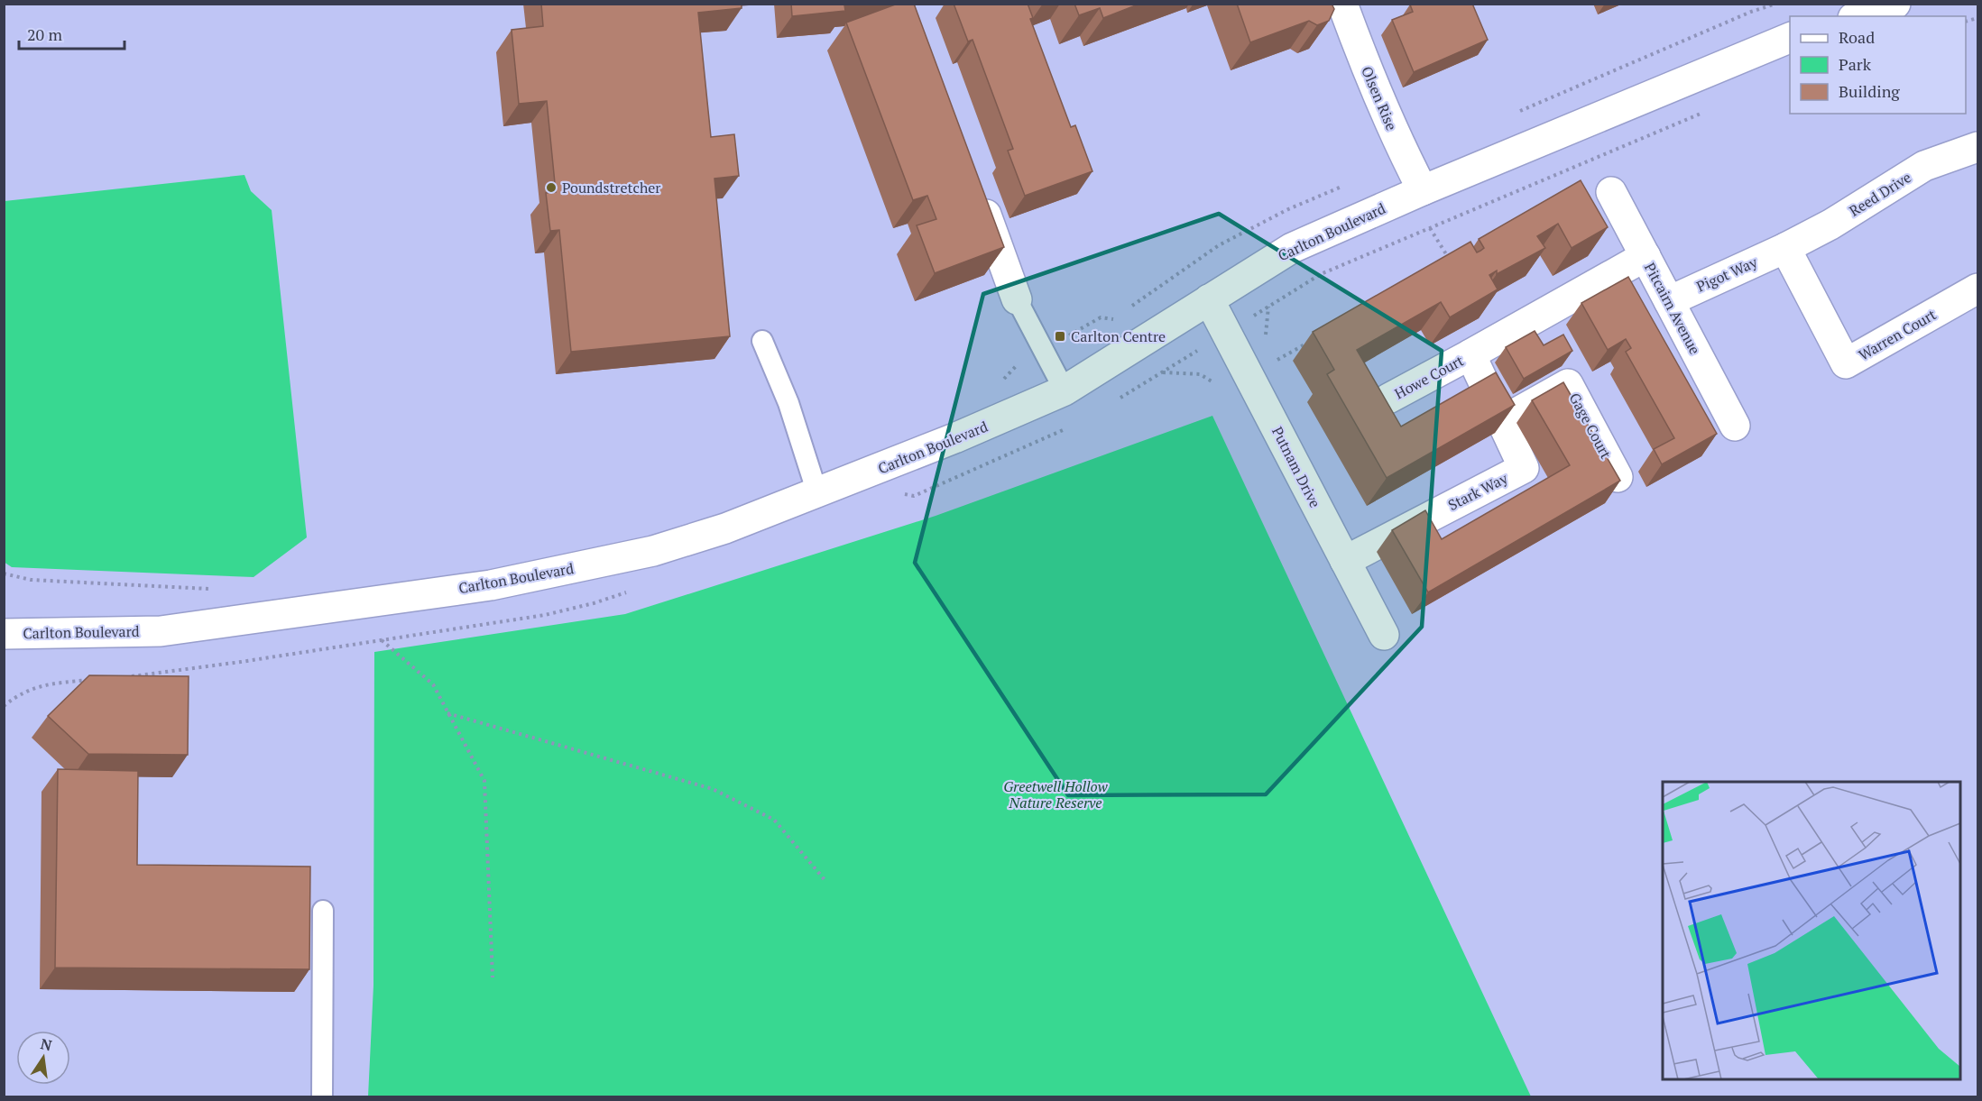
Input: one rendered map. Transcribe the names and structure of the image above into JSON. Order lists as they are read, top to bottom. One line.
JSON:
{"streets":{"street":["Olsen Rise","Reed Drive","Carlton Boulevard","Pigot Way","Pitcairn Avenue","Warren Court","Howe Court","Gage Court","Putnam Drive","Stark Way"]},"crossings":[["Olsen Rise","Carlton Boulevard"],["Reed Drive","Pigot Way"],["Reed Drive","Warren Court"],["Carlton Boulevard","Putnam Drive"],["Pigot Way","Pitcairn Avenue"],["Pigot Way","Warren Court"],["Howe Court","Stark Way"],["Gage Court","Stark Way"],["Putnam Drive","Stark Way"]],"parks":["Greetwell Hollow Nature Reserve"],"places":{"other":["Poundstretcher"],"transit":["Carlton Centre"]},"legend":["Road","Park","Building"],"scale_bar":"20 m","north":"top"}
